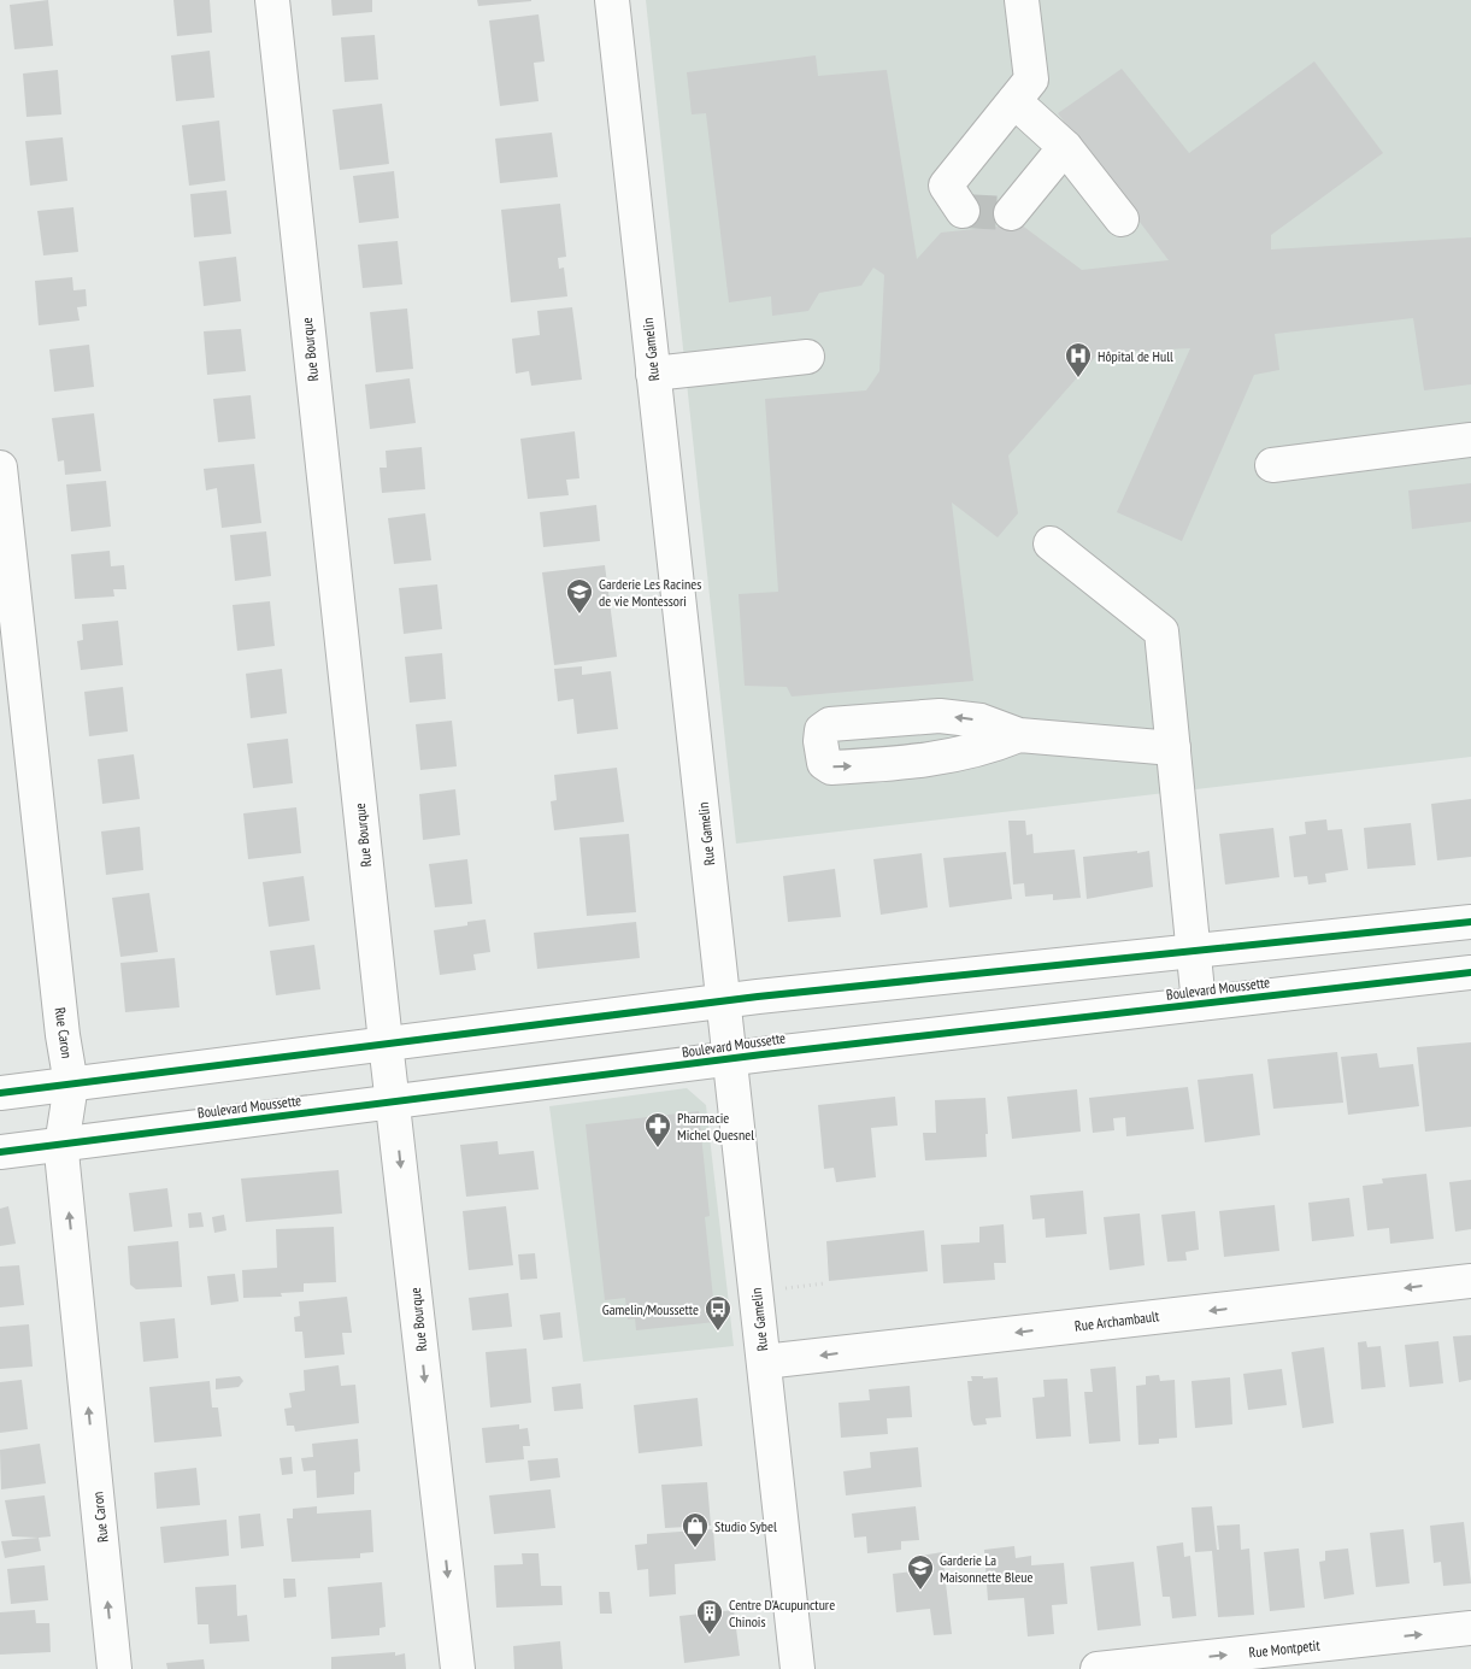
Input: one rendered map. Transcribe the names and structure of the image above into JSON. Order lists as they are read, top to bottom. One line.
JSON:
{"streets":{"street":["Rue Bourque","Rue Gamelin","Boulevard Moussette","Rue Caron","Rue Archambault","Rue Montpetit"]},"crossings":[["Rue Bourque","Boulevard Moussette"],["Rue Gamelin","Boulevard Moussette"],["Rue Gamelin","Rue Archambault"],["Boulevard Moussette","Rue Caron"]],"one_way":["Rue Caron","Rue Archambault","Rue Montpetit"],"places":{"hospital":["Hôpital de Hull"],"school or university":["Garderie Les Racines de vie Montessori","Garderie La Maisonnette Bleue"],"pharmacy":["Pharmacie Michel Quesnel"],"bus stop":["Gamelin/Moussette"],"shop":["Studio Sybel"],"building":["Centre D'Acupuncture Chinois"]}}
